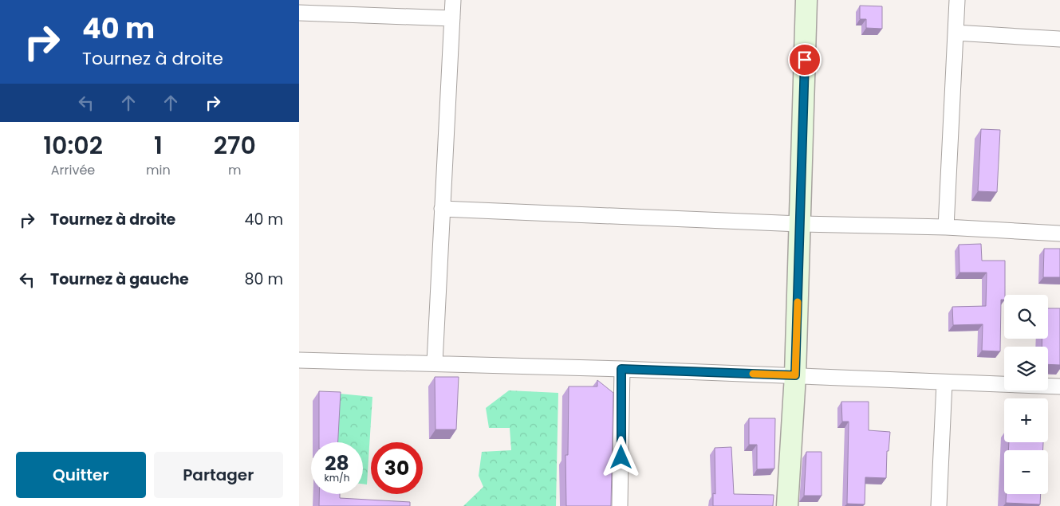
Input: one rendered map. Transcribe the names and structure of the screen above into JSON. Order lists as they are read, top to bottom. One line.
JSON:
{"page":{"turn":["40 m","Tournez à droite"],"eta":["10:02","Arrivée","1","min","270","m"],"list":[{"name":"Tournez à droite","value":"40 m"},{"name":"Tournez à gauche","value":"80 m"}],"map_buttons":["+","−"],"speed":"28 km/h","limit":"30","buttons":["Quitter","Partager"]}}
